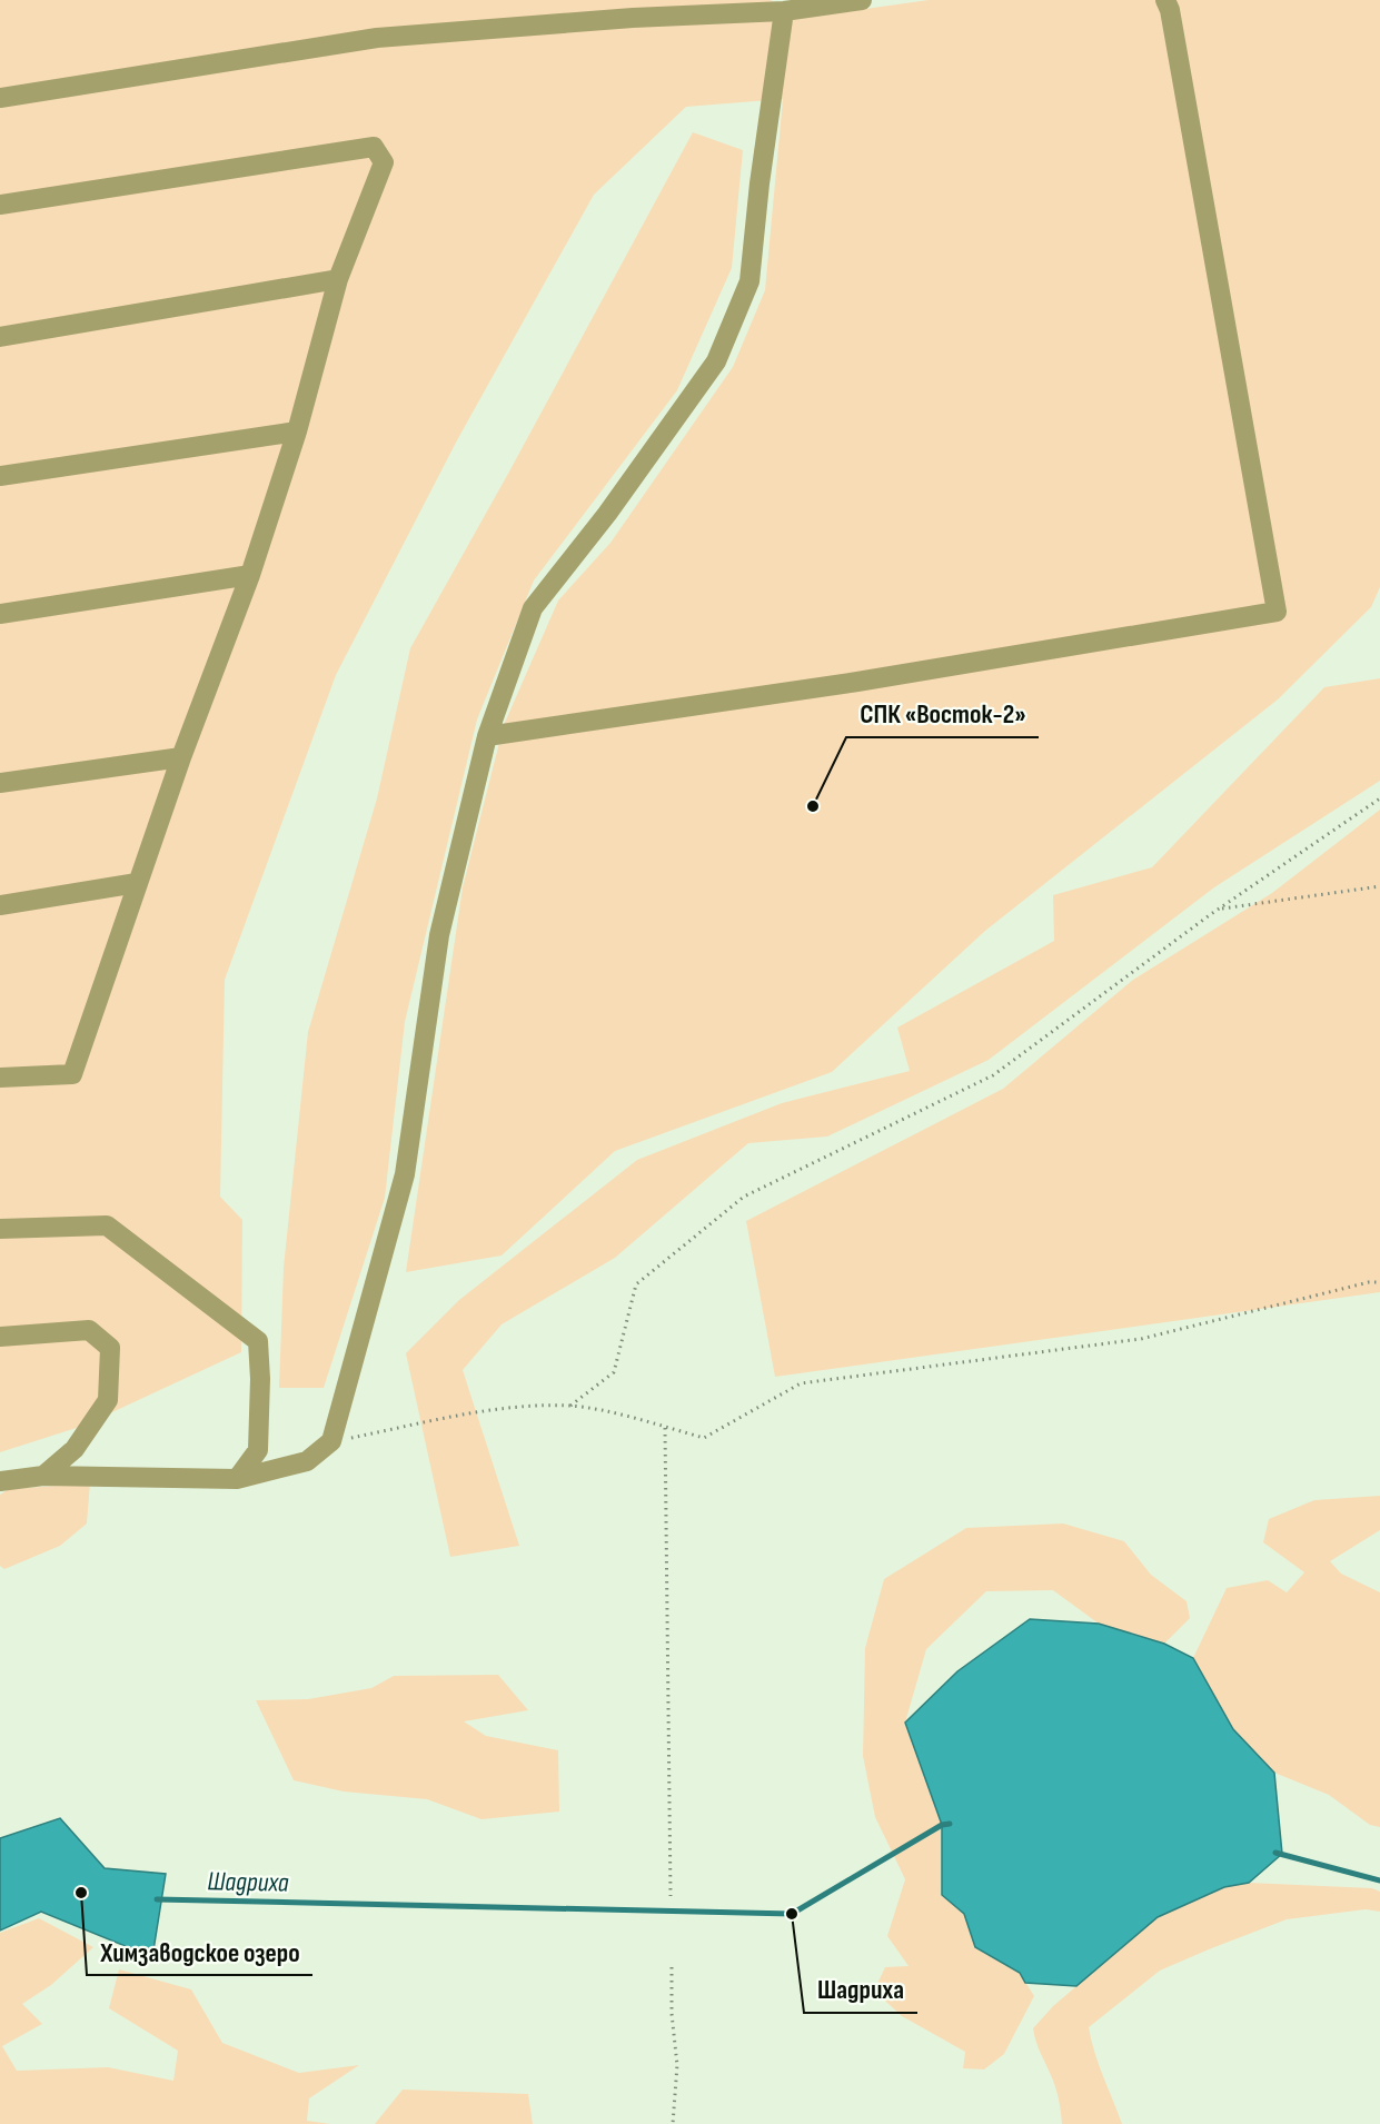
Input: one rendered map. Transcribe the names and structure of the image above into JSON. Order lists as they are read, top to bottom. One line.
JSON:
{"water":["Шадриха"],"places":["СПК «Восток-2»","Химзаводское озеро","Шадриха"]}
